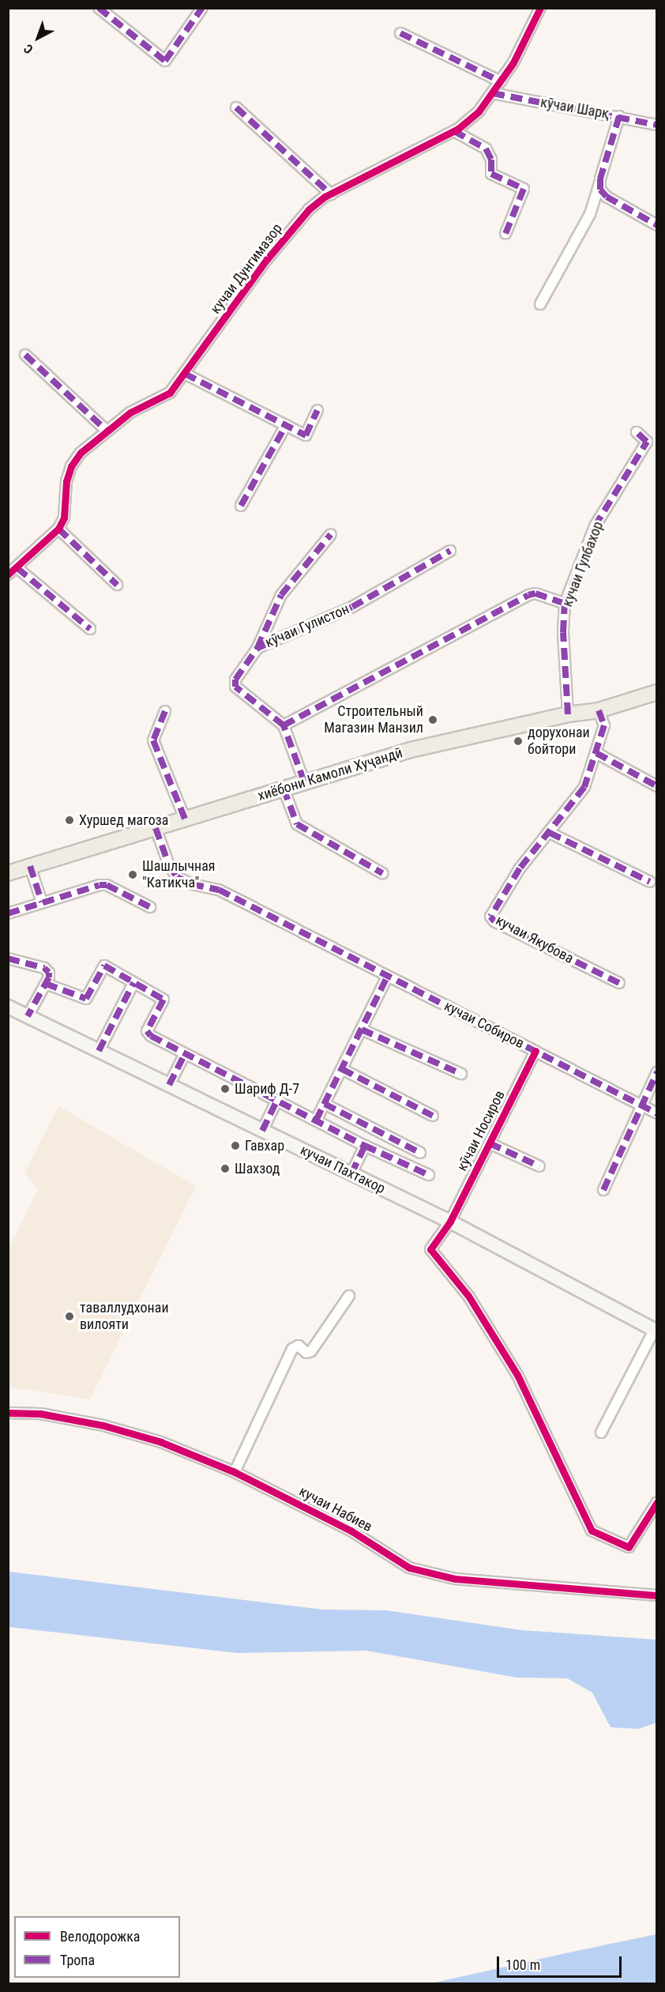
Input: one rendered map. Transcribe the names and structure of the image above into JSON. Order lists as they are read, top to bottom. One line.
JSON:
{"streets":{"main road":["хиёбони Камоли Хуҷандӣ","кучаи Пахтакор"],"street":["кӯчаи Шарқ","кучаи Дунгимазор","кучаи Гулбахор","кӯчаи Гулистон","кучаи Якубова","кучаи Собиров","кӯчаи Носиров","кучаи Набиев"]},"crossings":[["кӯчаи Шарқ","кучаи Дунгимазор"],["кучаи Гулбахор","хиёбони Камоли Хуҷандӣ"],["хиёбони Камоли Хуҷандӣ","кучаи Якубова"],["хиёбони Камоли Хуҷандӣ","кучаи Собиров"],["кучаи Собиров","кӯчаи Носиров"],["кӯчаи Носиров","кучаи Пахтакор"]],"places":["Строительный Магазин Манзил","дорухонаи бойтори","Хуршед магоза","Шашлычная \"Катикча\"","Шариф Д-7","Гавхар","Шахзод","таваллудхонаи вилояти"],"legend":["Велодорожка","Тропа"],"scale_bar":"100 m","north":"bottom left"}
